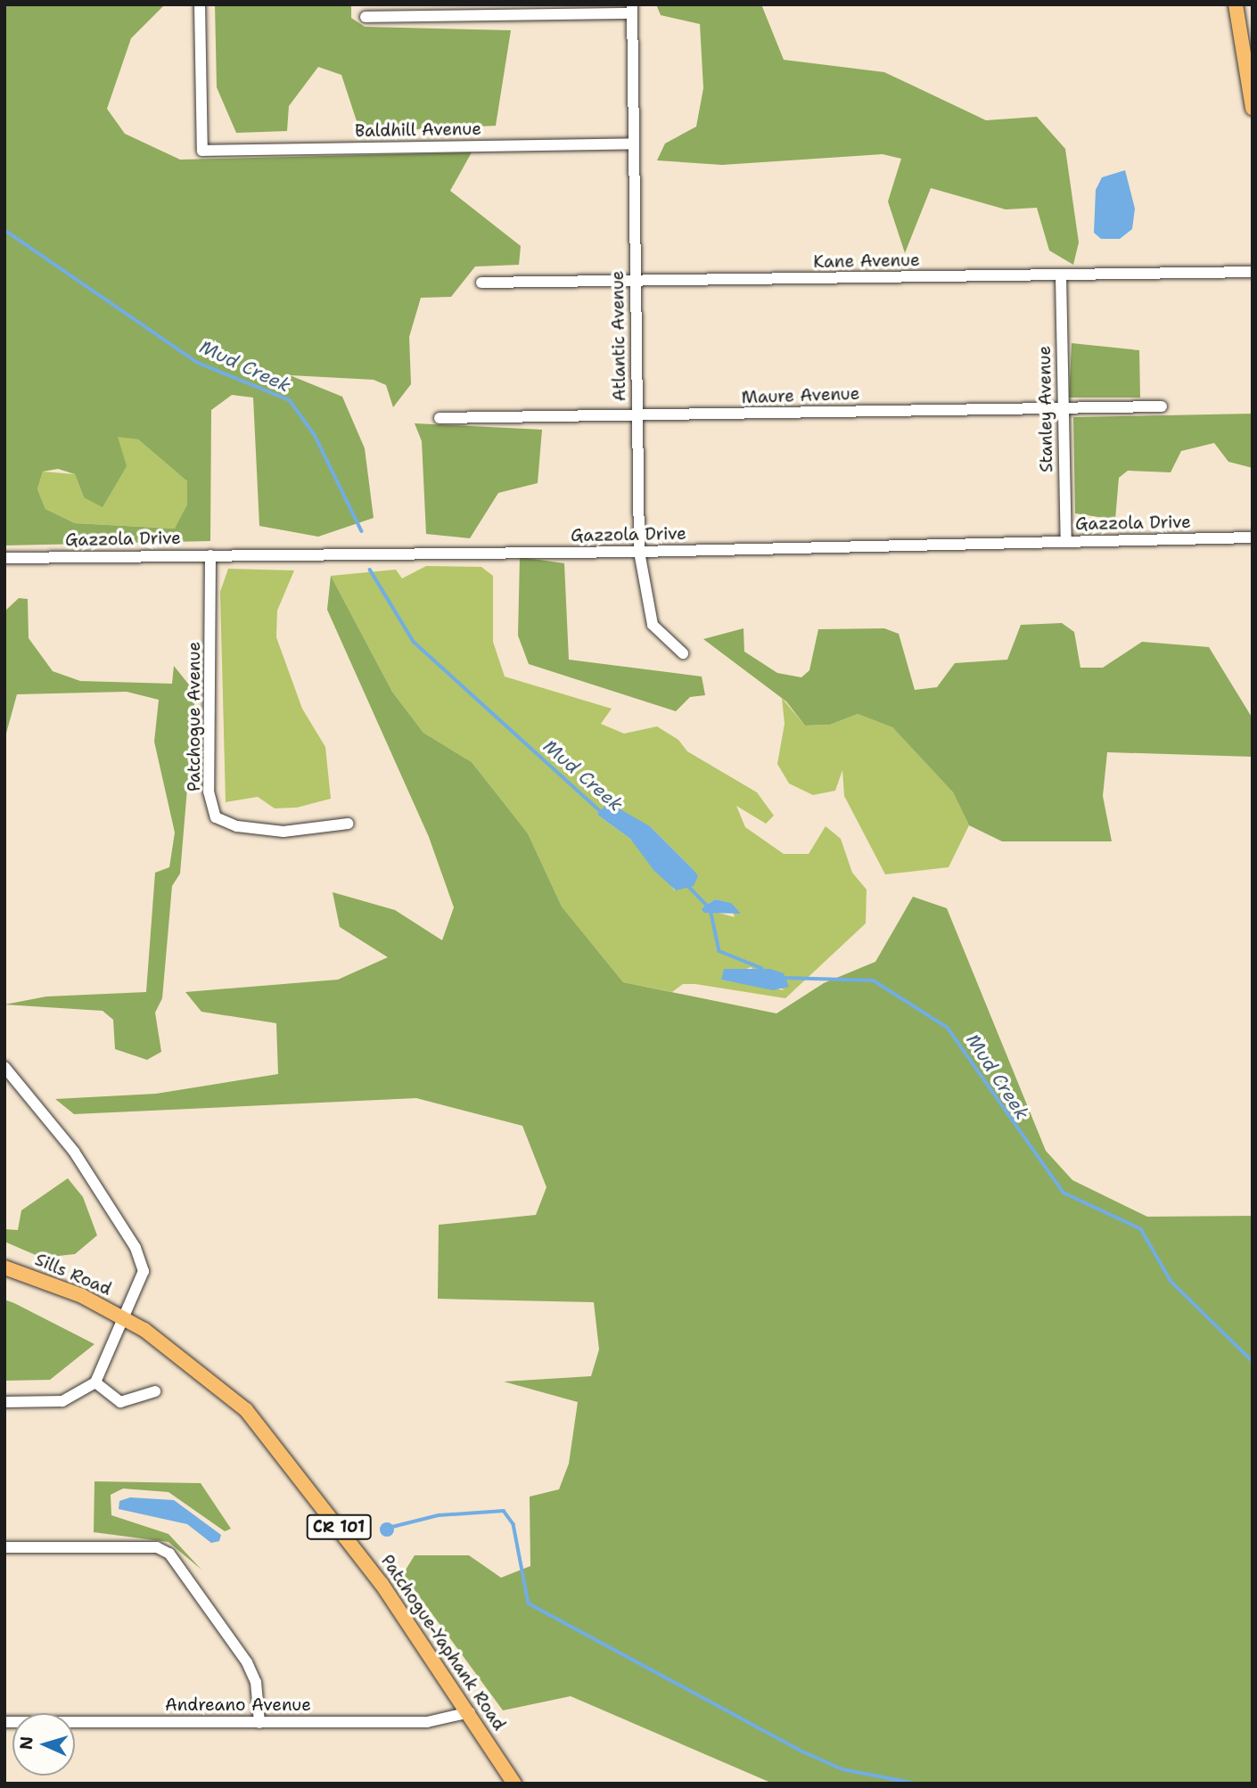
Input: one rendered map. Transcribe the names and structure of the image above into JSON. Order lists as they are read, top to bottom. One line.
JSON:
{"streets":{"main road":["Sills Road","CR 101","Patchogue-Yaphank Road"],"street":["Baldhill Avenue","Kane Avenue","Atlantic Avenue","Maure Avenue","Stanley Avenue","Gazzola Drive","Patchogue Avenue","Andreano Avenue"]},"crossings":[["Baldhill Avenue","Atlantic Avenue"],["Kane Avenue","Atlantic Avenue"],["Kane Avenue","Stanley Avenue"],["Atlantic Avenue","Maure Avenue"],["Atlantic Avenue","Gazzola Drive"],["Maure Avenue","Stanley Avenue"],["Stanley Avenue","Gazzola Drive"],["Gazzola Drive","Patchogue Avenue"],["Sills Road","Patchogue-Yaphank Road"],["Patchogue-Yaphank Road","Andreano Avenue"]],"water":["Mud Creek"],"north":"left"}
